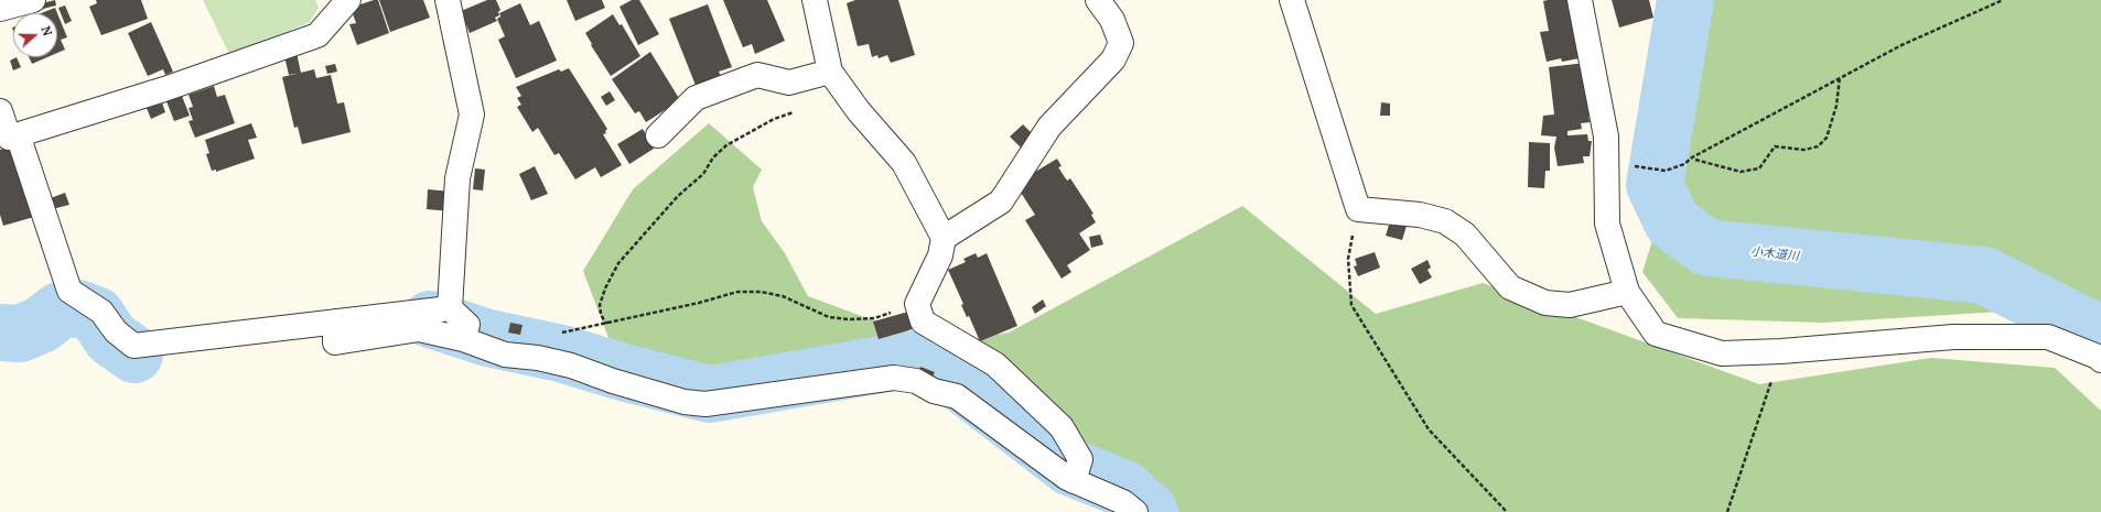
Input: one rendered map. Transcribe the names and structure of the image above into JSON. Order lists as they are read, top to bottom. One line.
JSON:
{"water":["小木道川"],"north":"right"}
